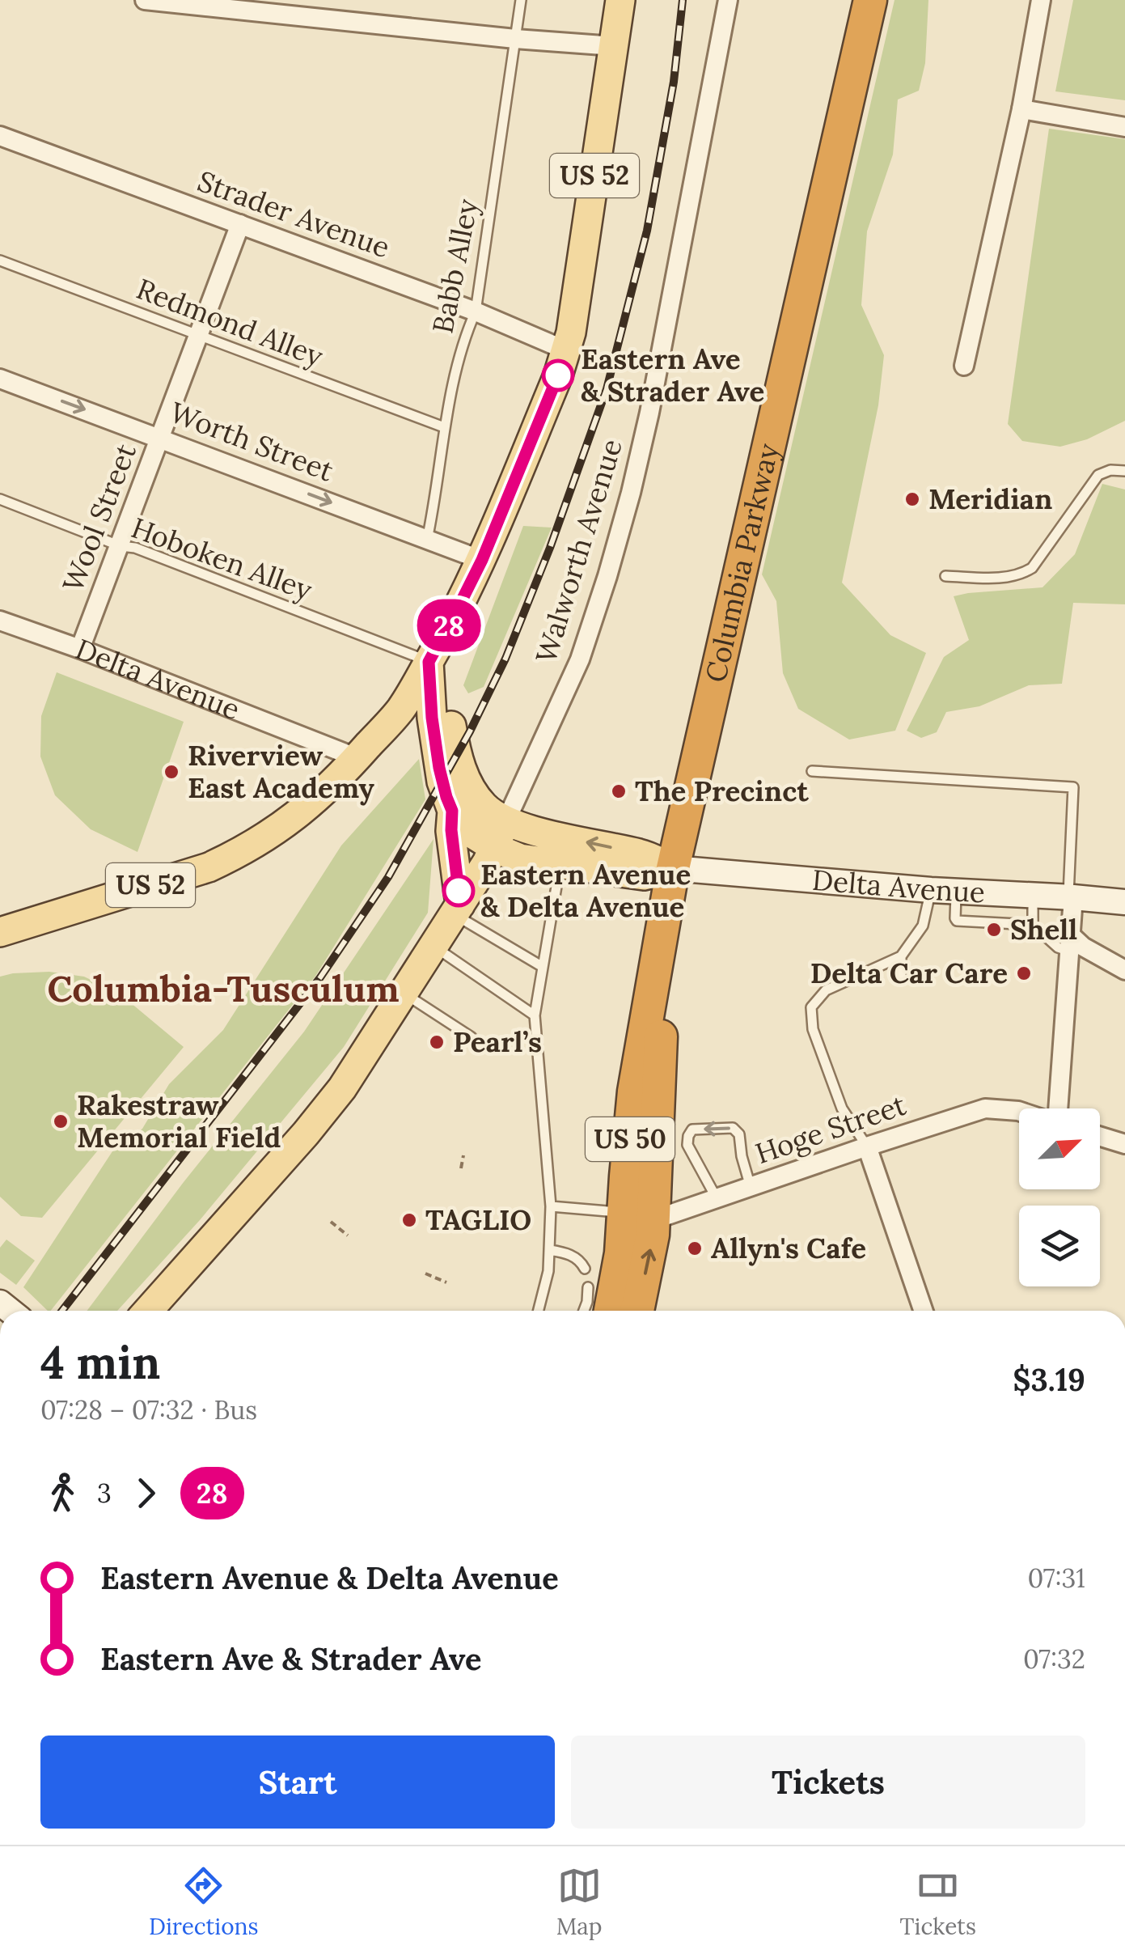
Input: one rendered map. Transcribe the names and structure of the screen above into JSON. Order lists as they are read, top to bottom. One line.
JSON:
{"streets":{"highway":["Columbia Parkway","US 50"],"main road":["US 52","Delta Avenue"],"street":["Strader Avenue","Worth Street","Wool Street","Walworth Avenue","Hoge Street"],"lane":["Babb Alley","Redmond Alley","Hoboken Alley"]},"crossings":[["US 52","Strader Avenue"],["US 52","Worth Street"],["US 52","Hoboken Alley"],["US 52","Delta Avenue"],["Strader Avenue","Babb Alley"],["Strader Avenue","Wool Street"],["Babb Alley","Redmond Alley"],["Babb Alley","Worth Street"],["Redmond Alley","Wool Street"],["Worth Street","Wool Street"],["Wool Street","Hoboken Alley"],["Wool Street","Delta Avenue"],["Walworth Avenue","Delta Avenue"],["Hoboken Alley","Delta Avenue"],["Columbia Parkway","Delta Avenue"],["Columbia Parkway","Hoge Street"]],"one_way":["Worth Street"],"districts":["Columbia-Tusculum"],"places":["Eastern Ave & Strader Ave","Meridian","Riverview East Academy","The Precinct","Eastern Avenue & Delta Avenue","Shell","Delta Car Care","Pearl’s","Rakestraw Memorial Field","TAGLIO","Allyn's Cafe"],"lines":["bus line 28"],"north":"top right","page":{"on_map":"28","heading":["4 min","07:28 – 07:32 · Bus","$3.19"],"legs":["3","28"],"list":[{"name":"Eastern Avenue & Delta Avenue","value":"07:31"},{"name":"Eastern Ave & Strader Ave","value":"07:32"}],"buttons":["Start","Tickets"],"tabs":["Directions","Map","Tickets"]}}
